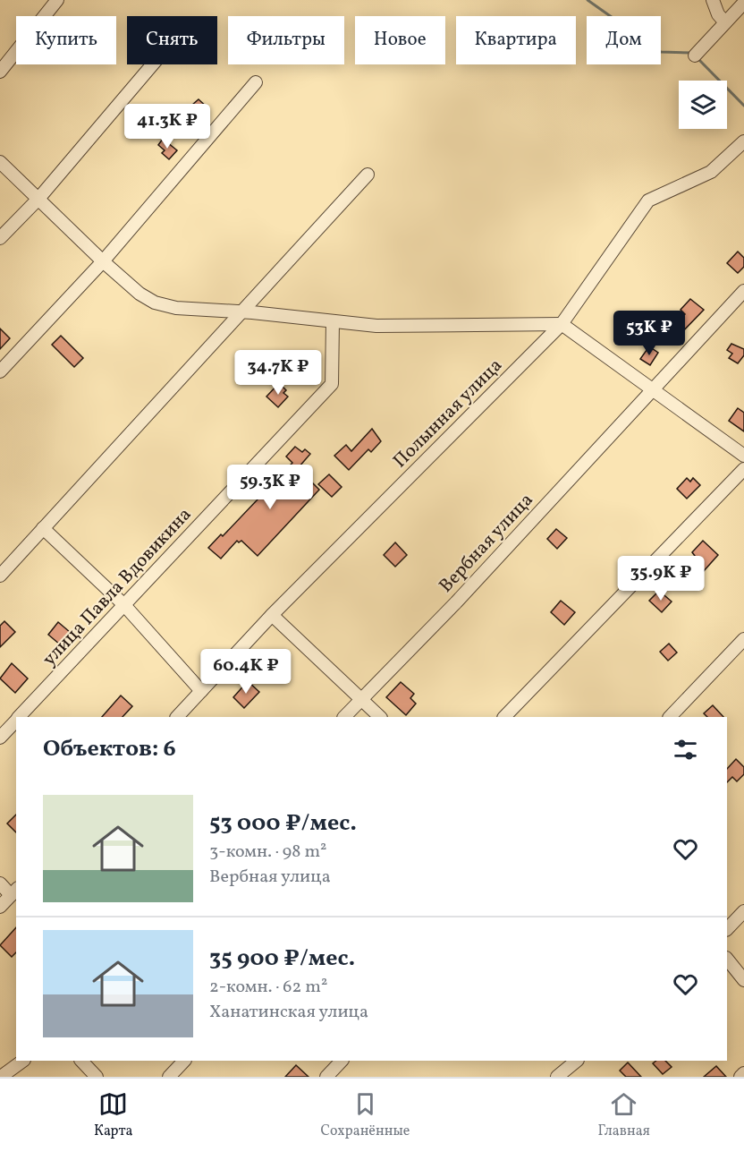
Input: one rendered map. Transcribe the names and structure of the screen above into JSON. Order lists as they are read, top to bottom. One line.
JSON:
{"streets":{"street":["Полынная улица","Вербная улица","улица Павла Вдовикина"]},"page":{"chip":["Купить","Снять","Фильтры","Новое","Квартира","Дом"],"price":["41.3K ₽","53K ₽","34.7K ₽","59.3K ₽","35.9K ₽","60.4K ₽"],"heading":"Объектов: 6","list":[{"name":"53 000 ₽/мес.","note":"3-комн. · 98 m² · Вербная улица"},{"name":"35 900 ₽/мес.","note":"2-комн. · 62 m² · Ханатинская улица"}],"tabs":["Карта","Сохранённые","Главная"]}}
